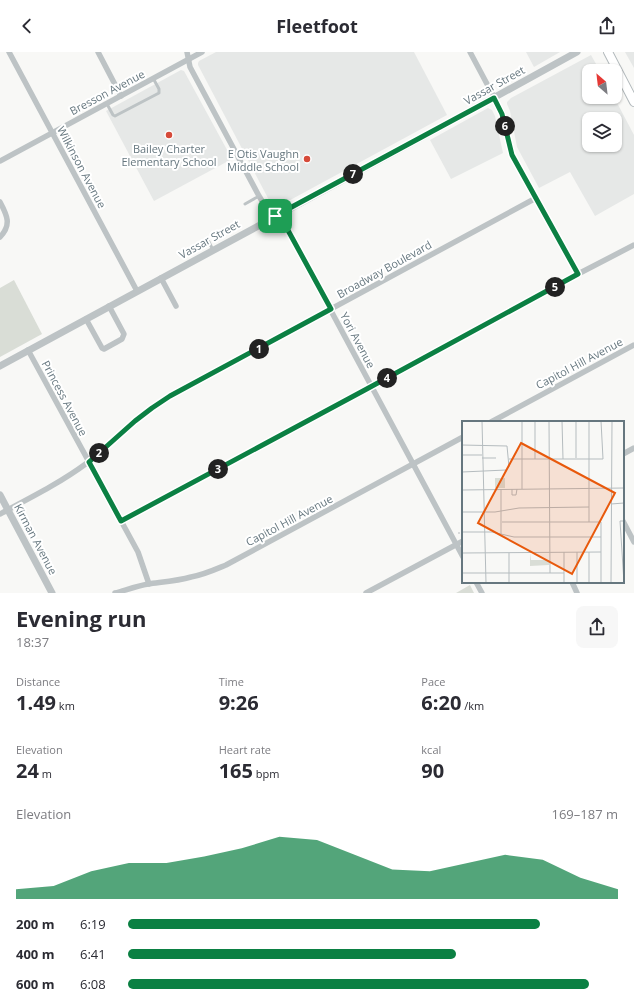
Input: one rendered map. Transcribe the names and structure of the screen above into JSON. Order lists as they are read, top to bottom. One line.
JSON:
{"streets":{"street":["Vassar Street","Bresson Avenue","Wilkinson Avenue","Broadway Boulevard","Yori Avenue","Capitol Hill Avenue","Princess Avenue","Kirman Avenue"]},"crossings":[["Vassar Street","Wilkinson Avenue"],["Vassar Street","Yori Avenue"],["Vassar Street","Princess Avenue"],["Bresson Avenue","Wilkinson Avenue"],["Bresson Avenue","Yori Avenue"],["Broadway Boulevard","Yori Avenue"],["Broadway Boulevard","Princess Avenue"],["Broadway Boulevard","Kirman Avenue"],["Yori Avenue","Capitol Hill Avenue"],["Capitol Hill Avenue","Princess Avenue"]],"places":["Bailey Charter Elementary School","E Otis Vaughn Middle School"],"north":"top left","page":{"header":"Fleetfoot","pins":["6","7","5","1","4","2","3"],"heading":["Evening run","18:37"],"stats":[["Distance","1.49 km"],["Time","9:26"],["Pace","6:20 /km"],["Elevation","24 m"],["Heart rate","165 bpm"],["kcal","90"]],"chart":["Elevation","169–187 m"],"list":[{"name":"200 m","note":"6:19"},{"name":"400 m","note":"6:41"},{"name":"600 m","note":"6:08"}]}}
